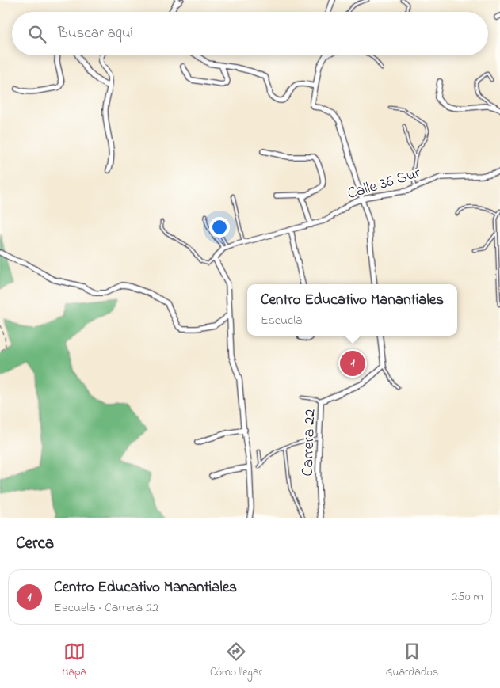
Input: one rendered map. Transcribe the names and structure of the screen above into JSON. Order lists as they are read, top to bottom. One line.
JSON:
{"streets":{"street":["Calle 36 Sur","Carrera 22"]},"page":{"search":"Buscar aquí","popup":["Centro Educativo Manantiales","Escuela"],"pins":"1","heading":"Cerca","list":[{"mark":"1","name":"Centro Educativo Manantiales","note":"Escuela · Carrera 22","value":"250 m"}],"nav":["Mapa","Cómo llegar","Guardados"]}}
